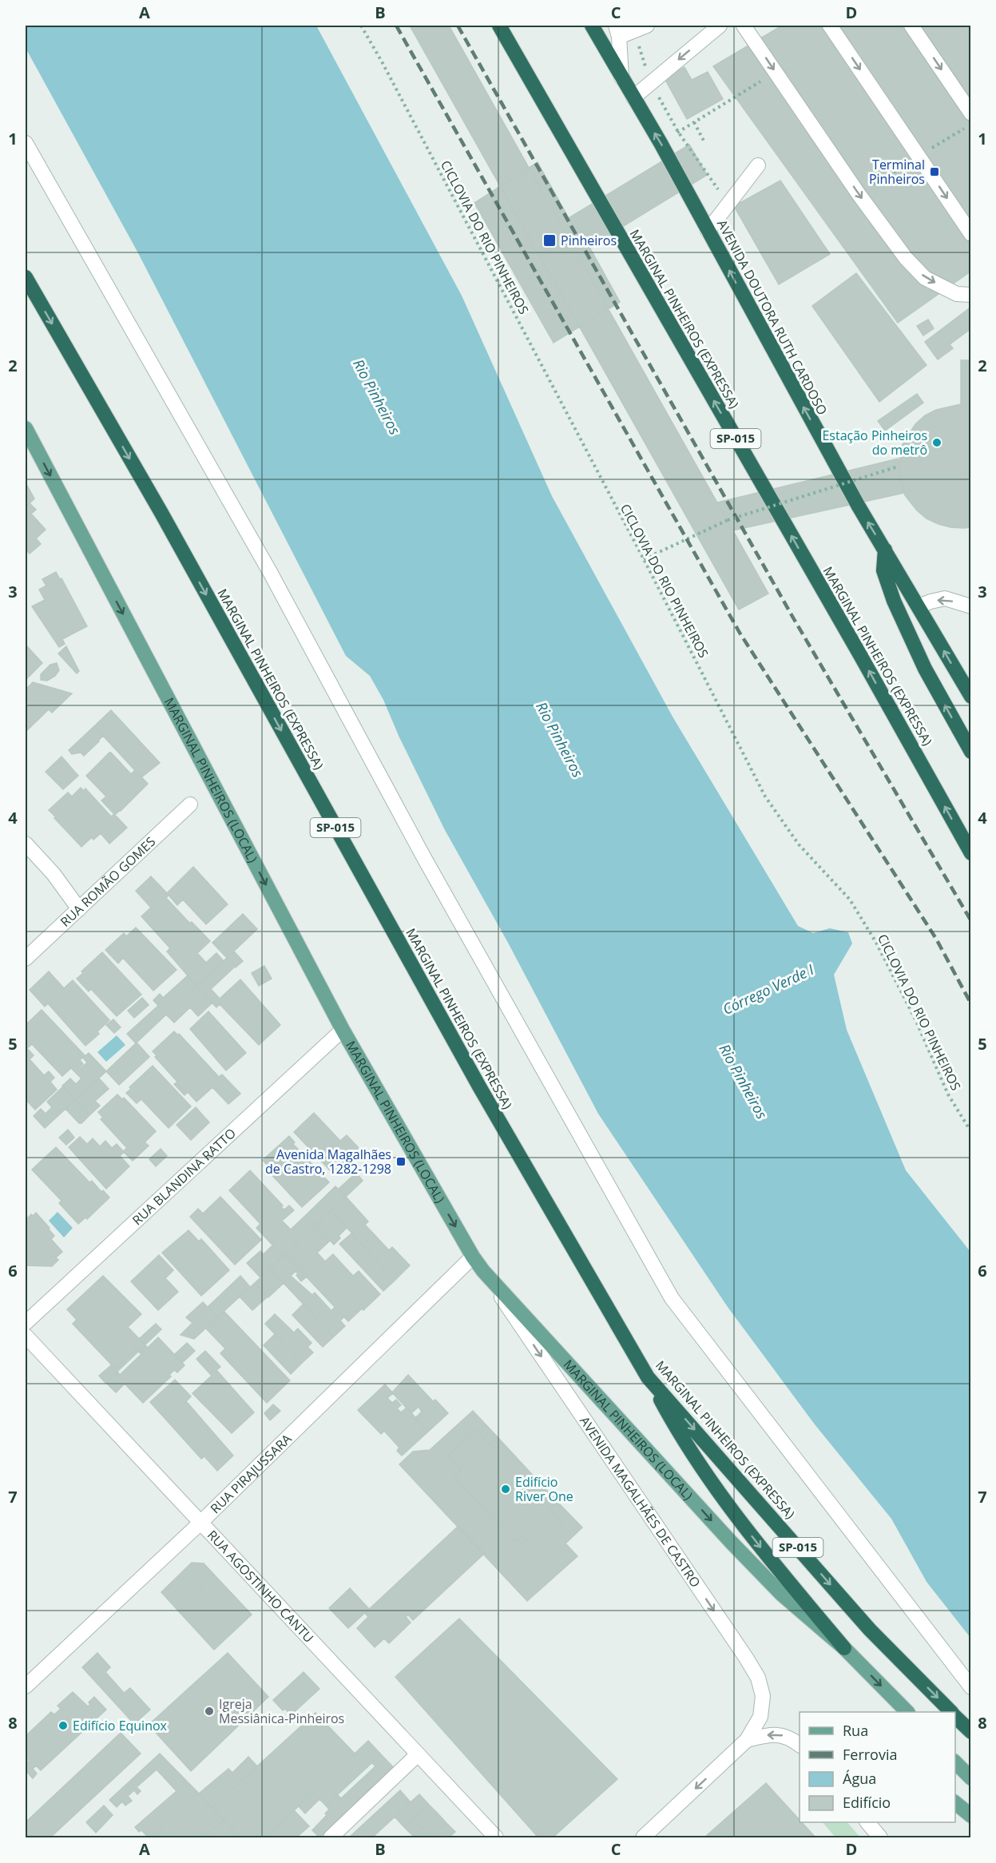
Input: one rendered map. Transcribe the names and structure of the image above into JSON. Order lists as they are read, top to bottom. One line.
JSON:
{"streets":{"highway":["AVENIDA DOUTORA RUTH CARDOSO","MARGINAL PINHEIROS (EXPRESSA)","SP-015"],"main road":["MARGINAL PINHEIROS (LOCAL)"],"street":["RUA ROMÃO GOMES","RUA BLANDINA RATTO","RUA PIRAJUSSARA","AVENIDA MAGALHÃES DE CASTRO","RUA AGOSTINHO CANTU"],"path":["CICLOVIA DO RIO PINHEIROS"]},"crossings":[["MARGINAL PINHEIROS (LOCAL)","RUA BLANDINA RATTO"],["MARGINAL PINHEIROS (LOCAL)","RUA PIRAJUSSARA"],["MARGINAL PINHEIROS (LOCAL)","AVENIDA MAGALHÃES DE CASTRO"],["RUA PIRAJUSSARA","RUA AGOSTINHO CANTU"]],"one_way":["AVENIDA DOUTORA RUTH CARDOSO","MARGINAL PINHEIROS (LOCAL)","AVENIDA MAGALHÃES DE CASTRO"],"water":["Rio Pinheiros","Córrego Verde I"],"places":{"transit":["Terminal Pinheiros","Pinheiros","Avenida Magalhães de Castro, 1282-1298"],"other":["Estação Pinheiros do metrô","Edifício River One","Igreja Messiânica-Pinheiros","Edifício Equinox"]},"legend":["Rua","Ferrovia","Água","Edifício"],"grid":{"columns":["A","B","C","D"],"rows":["1","2","3","4","5","6","7","8"]}}
